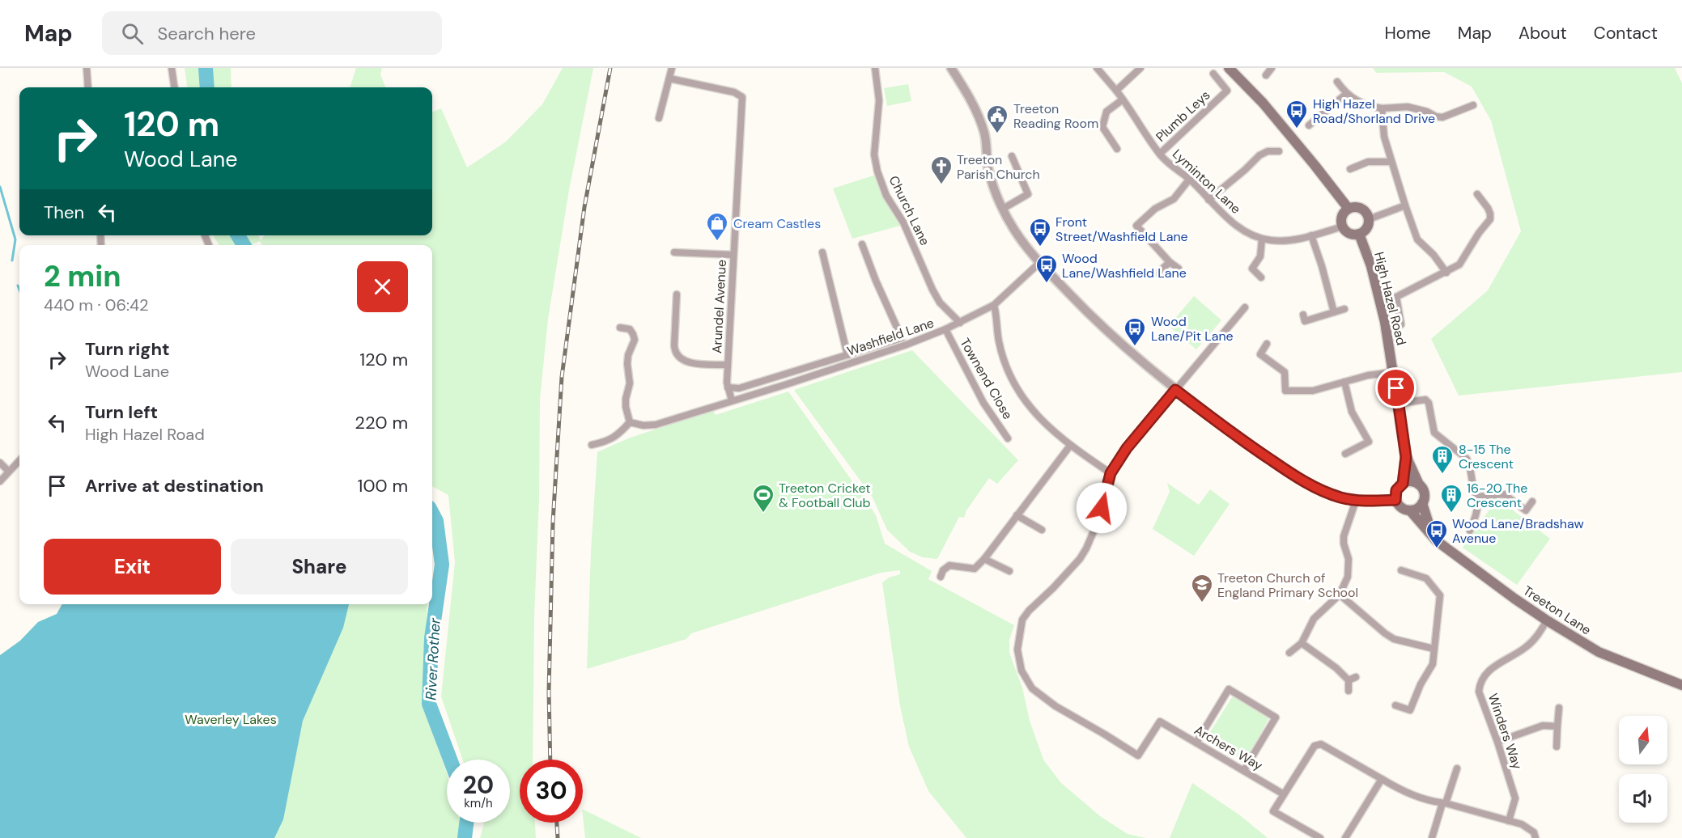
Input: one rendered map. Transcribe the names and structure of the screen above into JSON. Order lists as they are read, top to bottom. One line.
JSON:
{"streets":{"main road":["High Hazel Road","Treeton Lane"],"street":["Plumb Leys","Lyminton Lane","Church Lane","Arundel Avenue","Washfield Lane","Townend Close","Winders Way","Archers Way"]},"crossings":[["Plumb Leys","Lyminton Lane"],["Lyminton Lane","High Hazel Road"],["Church Lane","Washfield Lane"],["High Hazel Road","Treeton Lane"],["Arundel Avenue","Washfield Lane"],["Washfield Lane","Townend Close"],["Treeton Lane","Winders Way"]],"water":["River Rother"],"parks":["Waverley Lakes"],"places":{"bus stop":["High Hazel Road/Shorland Drive","Front Street/Washfield Lane","Wood Lane/Washfield Lane","Wood Lane/Pit Lane","Wood Lane/Bradshaw Avenue"],"public building":["Treeton Reading Room"],"church":["Treeton Parish Church"],"shop":["Cream Castles"],"building":["8-15 The Crescent","16-20 The Crescent"],"sports":["Treeton Cricket & Football Club"],"school or university":["Treeton Church of England Primary School"]},"north":"top","page":{"header":"Map","search":"Search here","nav":["Home","Map","About","Contact"],"turn":["120 m","Wood Lane"],"then":"Then","heading":["2 min","440 m · 06:42"],"list":[{"name":"Turn right","note":"Wood Lane","value":"120 m"},{"name":"Turn left","note":"High Hazel Road","value":"220 m"},{"name":"Arrive at destination","value":"100 m"}],"buttons":["Exit","Share"],"speed":"20 km/h","limit":"30"}}
